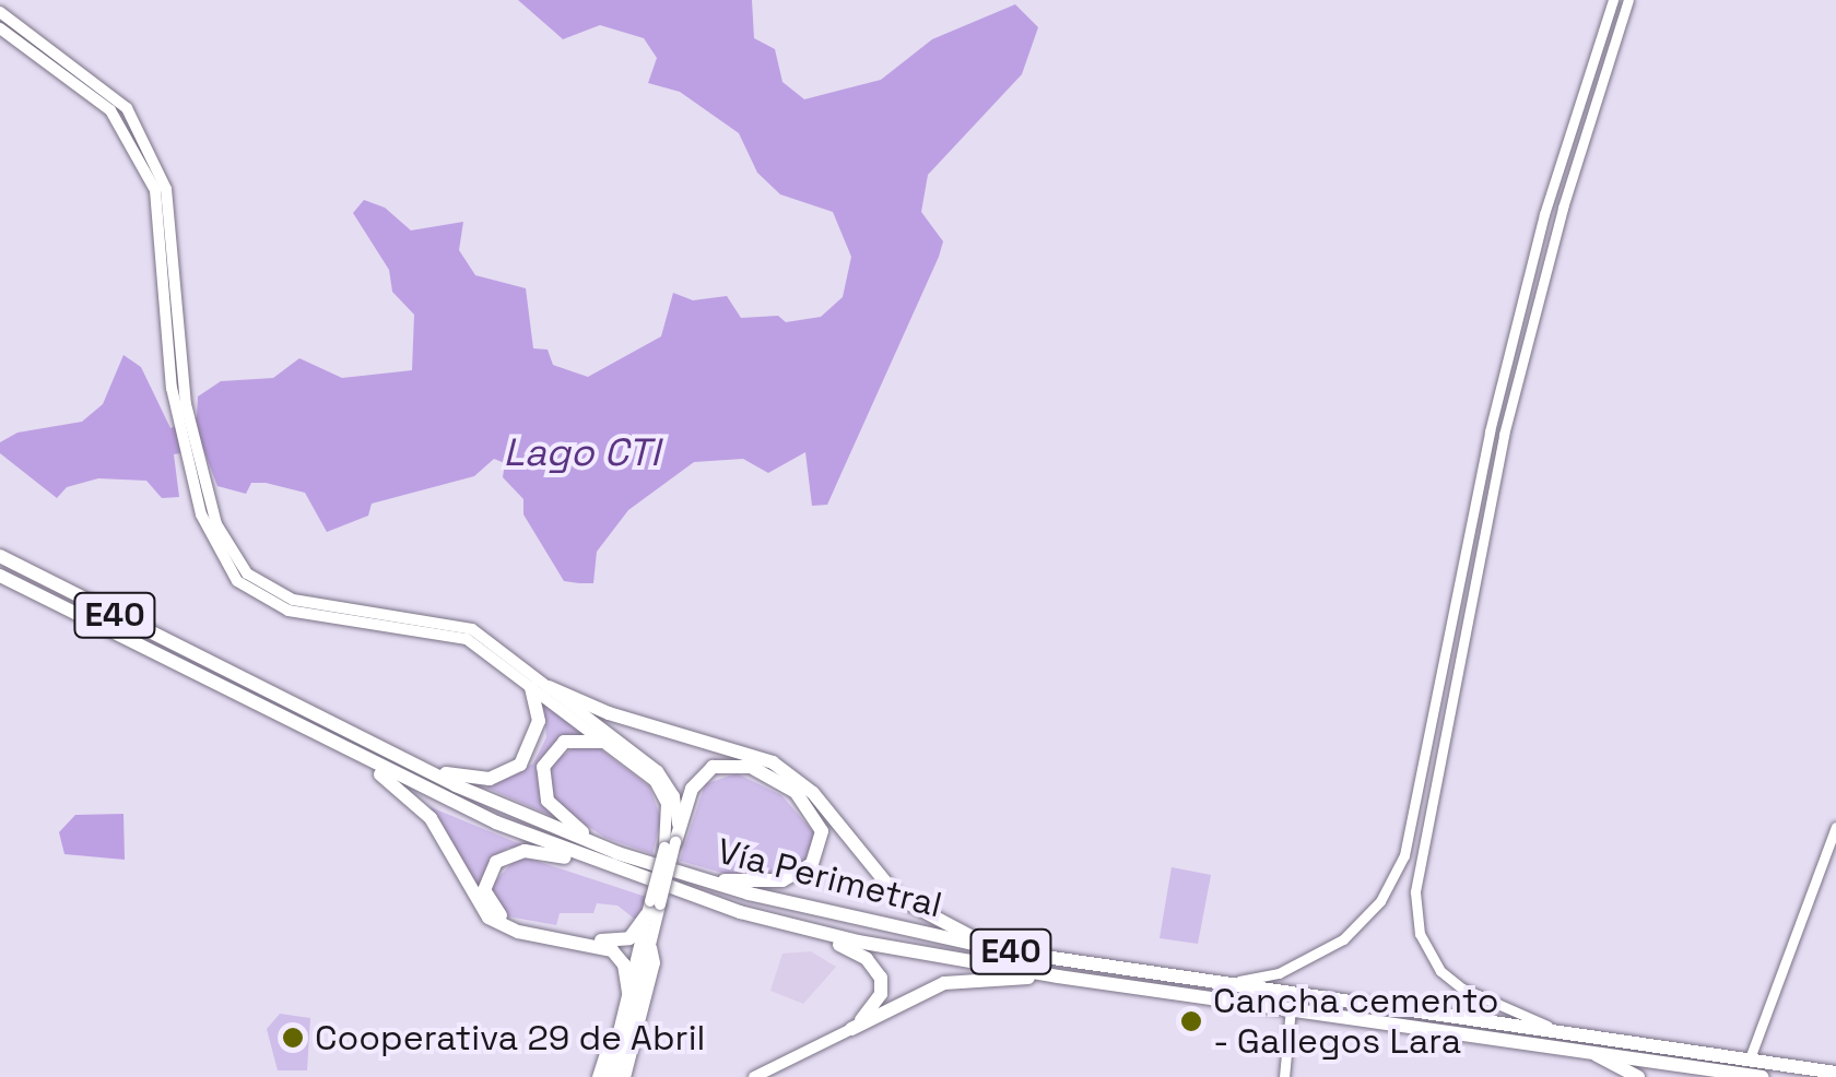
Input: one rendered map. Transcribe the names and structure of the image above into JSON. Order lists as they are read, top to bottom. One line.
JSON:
{"streets":{"highway":["E40","Vía Perimetral"]},"water":["Lago CTI"],"places":["Cancha cemento - Gallegos Lara","Cooperativa 29 de Abril"]}
